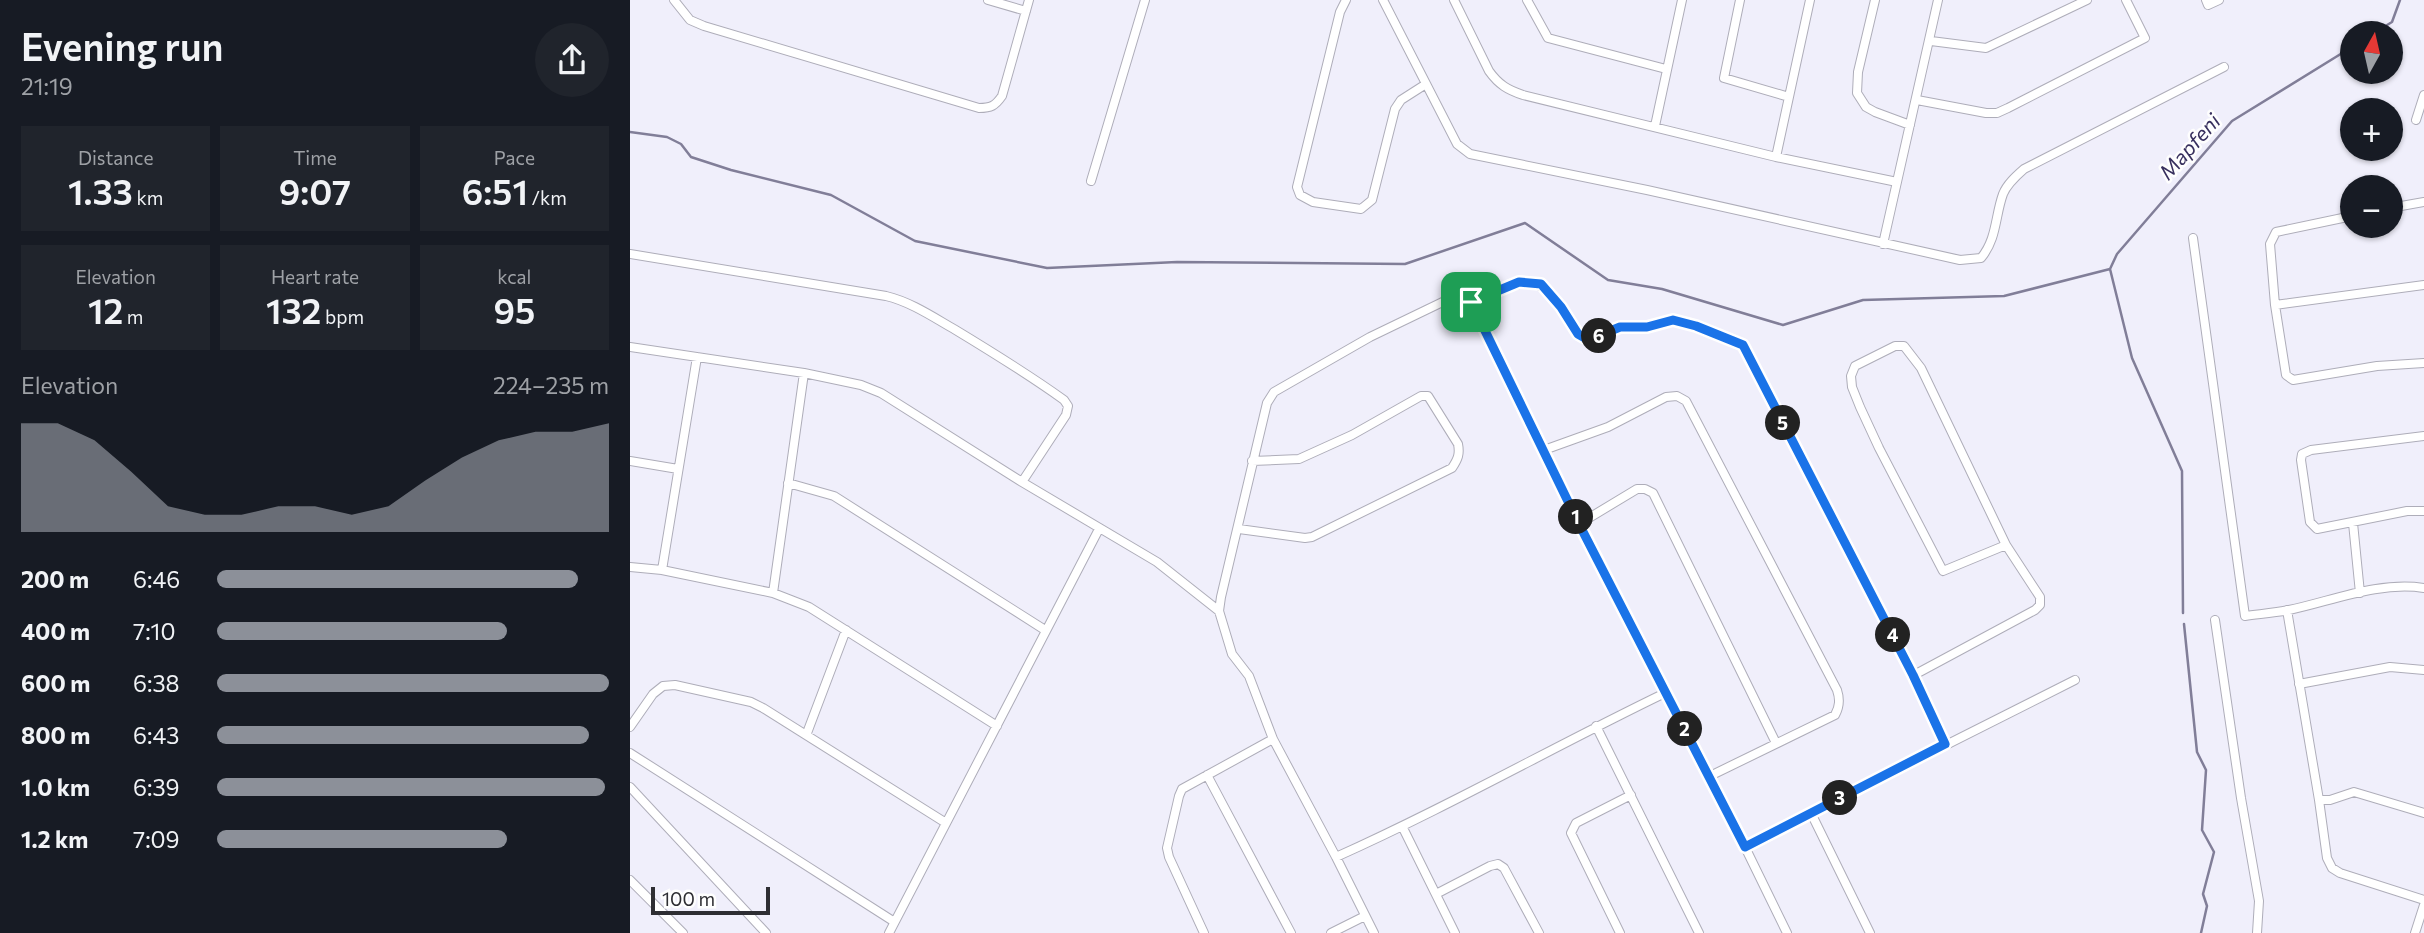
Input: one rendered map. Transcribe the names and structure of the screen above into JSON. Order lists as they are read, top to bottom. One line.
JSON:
{"water":["Mapfeni"],"scale_bar":"100 m","north":"top","page":{"heading":["Evening run","21:19"],"map_buttons":["+","−"],"stats":[["Distance","1.33 km"],["Time","9:07"],["Pace","6:51 /km"],["Elevation","12 m"],["Heart rate","132 bpm"],["kcal","95"]],"pins":["6","5","1","4","2","3"],"chart":["Elevation","224–235 m"],"list":[{"name":"200 m","note":"6:46"},{"name":"400 m","note":"7:10"},{"name":"600 m","note":"6:38"},{"name":"800 m","note":"6:43"},{"name":"1.0 km","note":"6:39"},{"name":"1.2 km","note":"7:09"}],"scale":"100 m"}}
